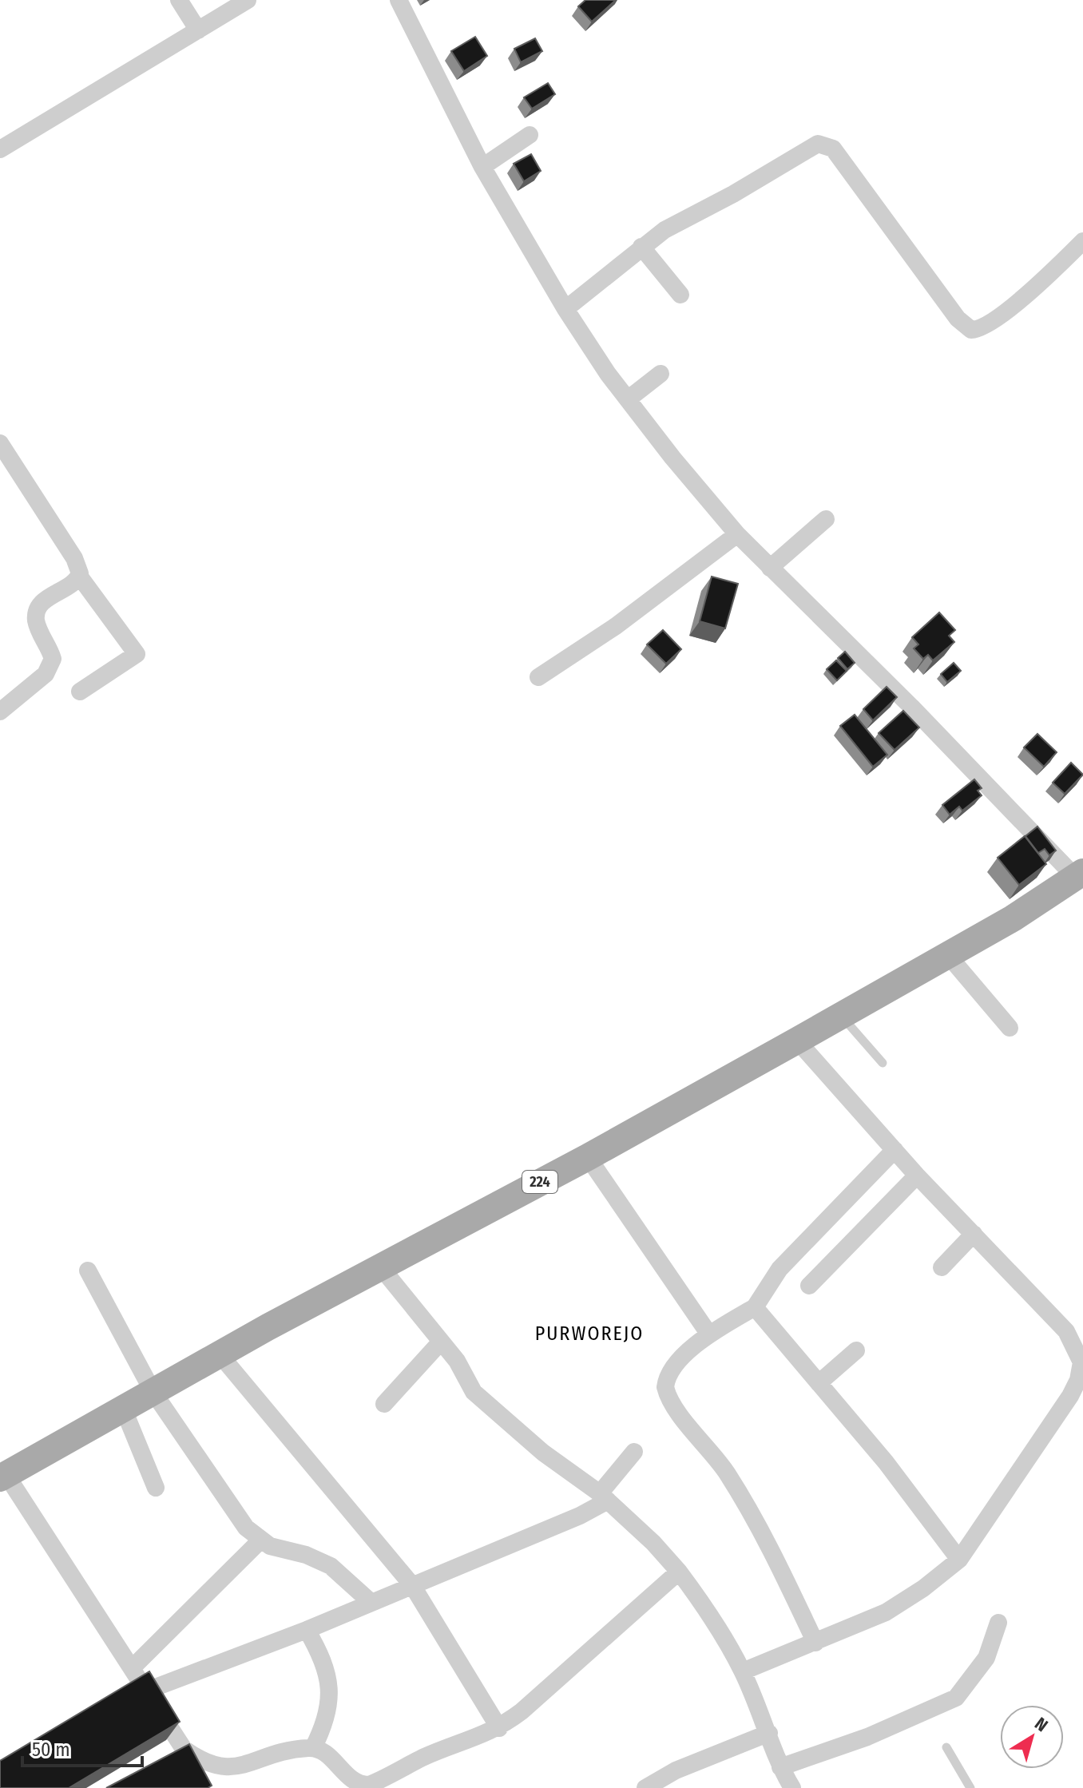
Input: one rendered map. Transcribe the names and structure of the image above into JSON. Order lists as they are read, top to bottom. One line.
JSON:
{"streets":{"main road":["224"]},"districts":["PURWOREJO"],"scale_bar":"50 m","north":"top right"}
